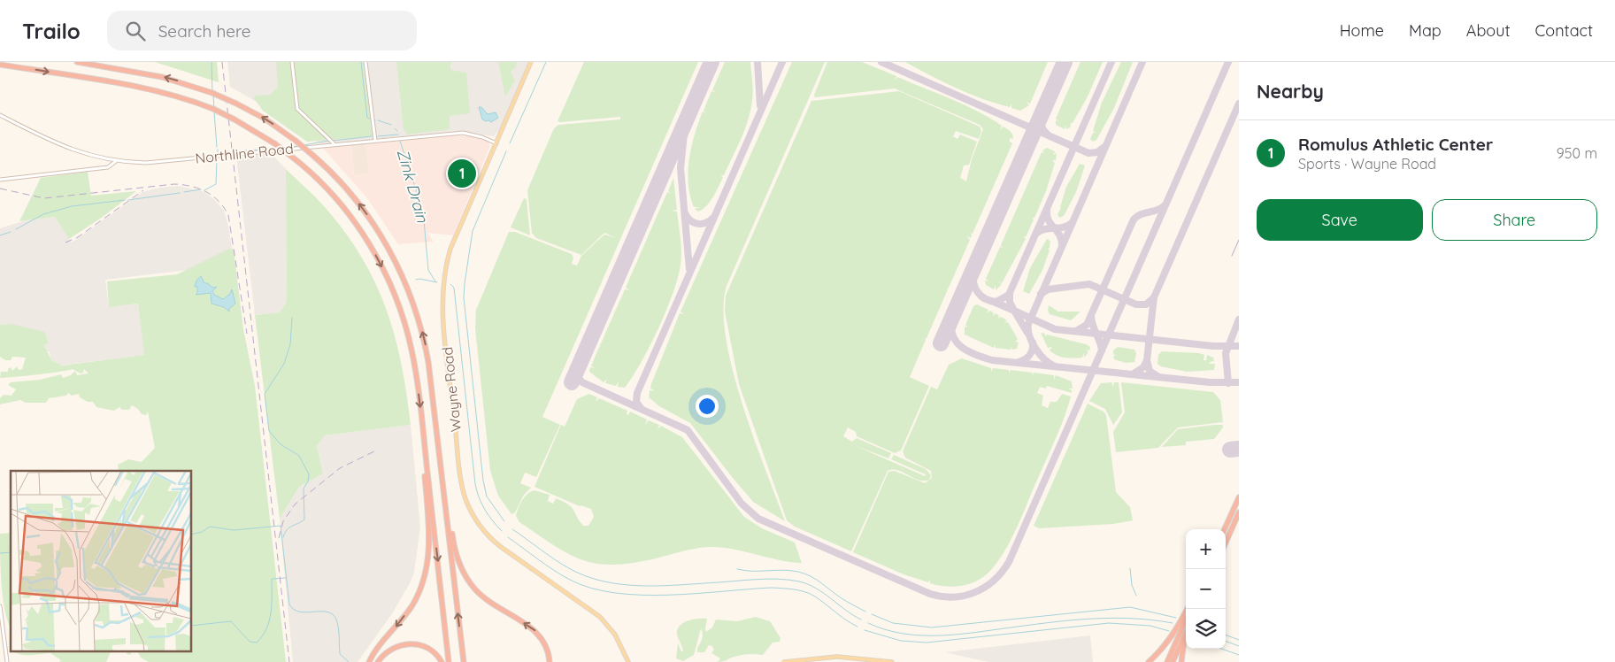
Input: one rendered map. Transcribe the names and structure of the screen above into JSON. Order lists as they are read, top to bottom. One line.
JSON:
{"streets":{"main road":["Wayne Road"],"street":["Northline Road"]},"crossings":[["Northline Road","Wayne Road"]],"water":["Zink Drain"],"page":{"header":"Trailo","search":"Search here","nav":["Home","Map","About","Contact"],"heading":"Nearby","list":[{"mark":"1","name":"Romulus Athletic Center","note":"Sports · Wayne Road","value":"950 m"}],"pins":"1","buttons":["Save","Share"],"map_buttons":["+","−"]}}
